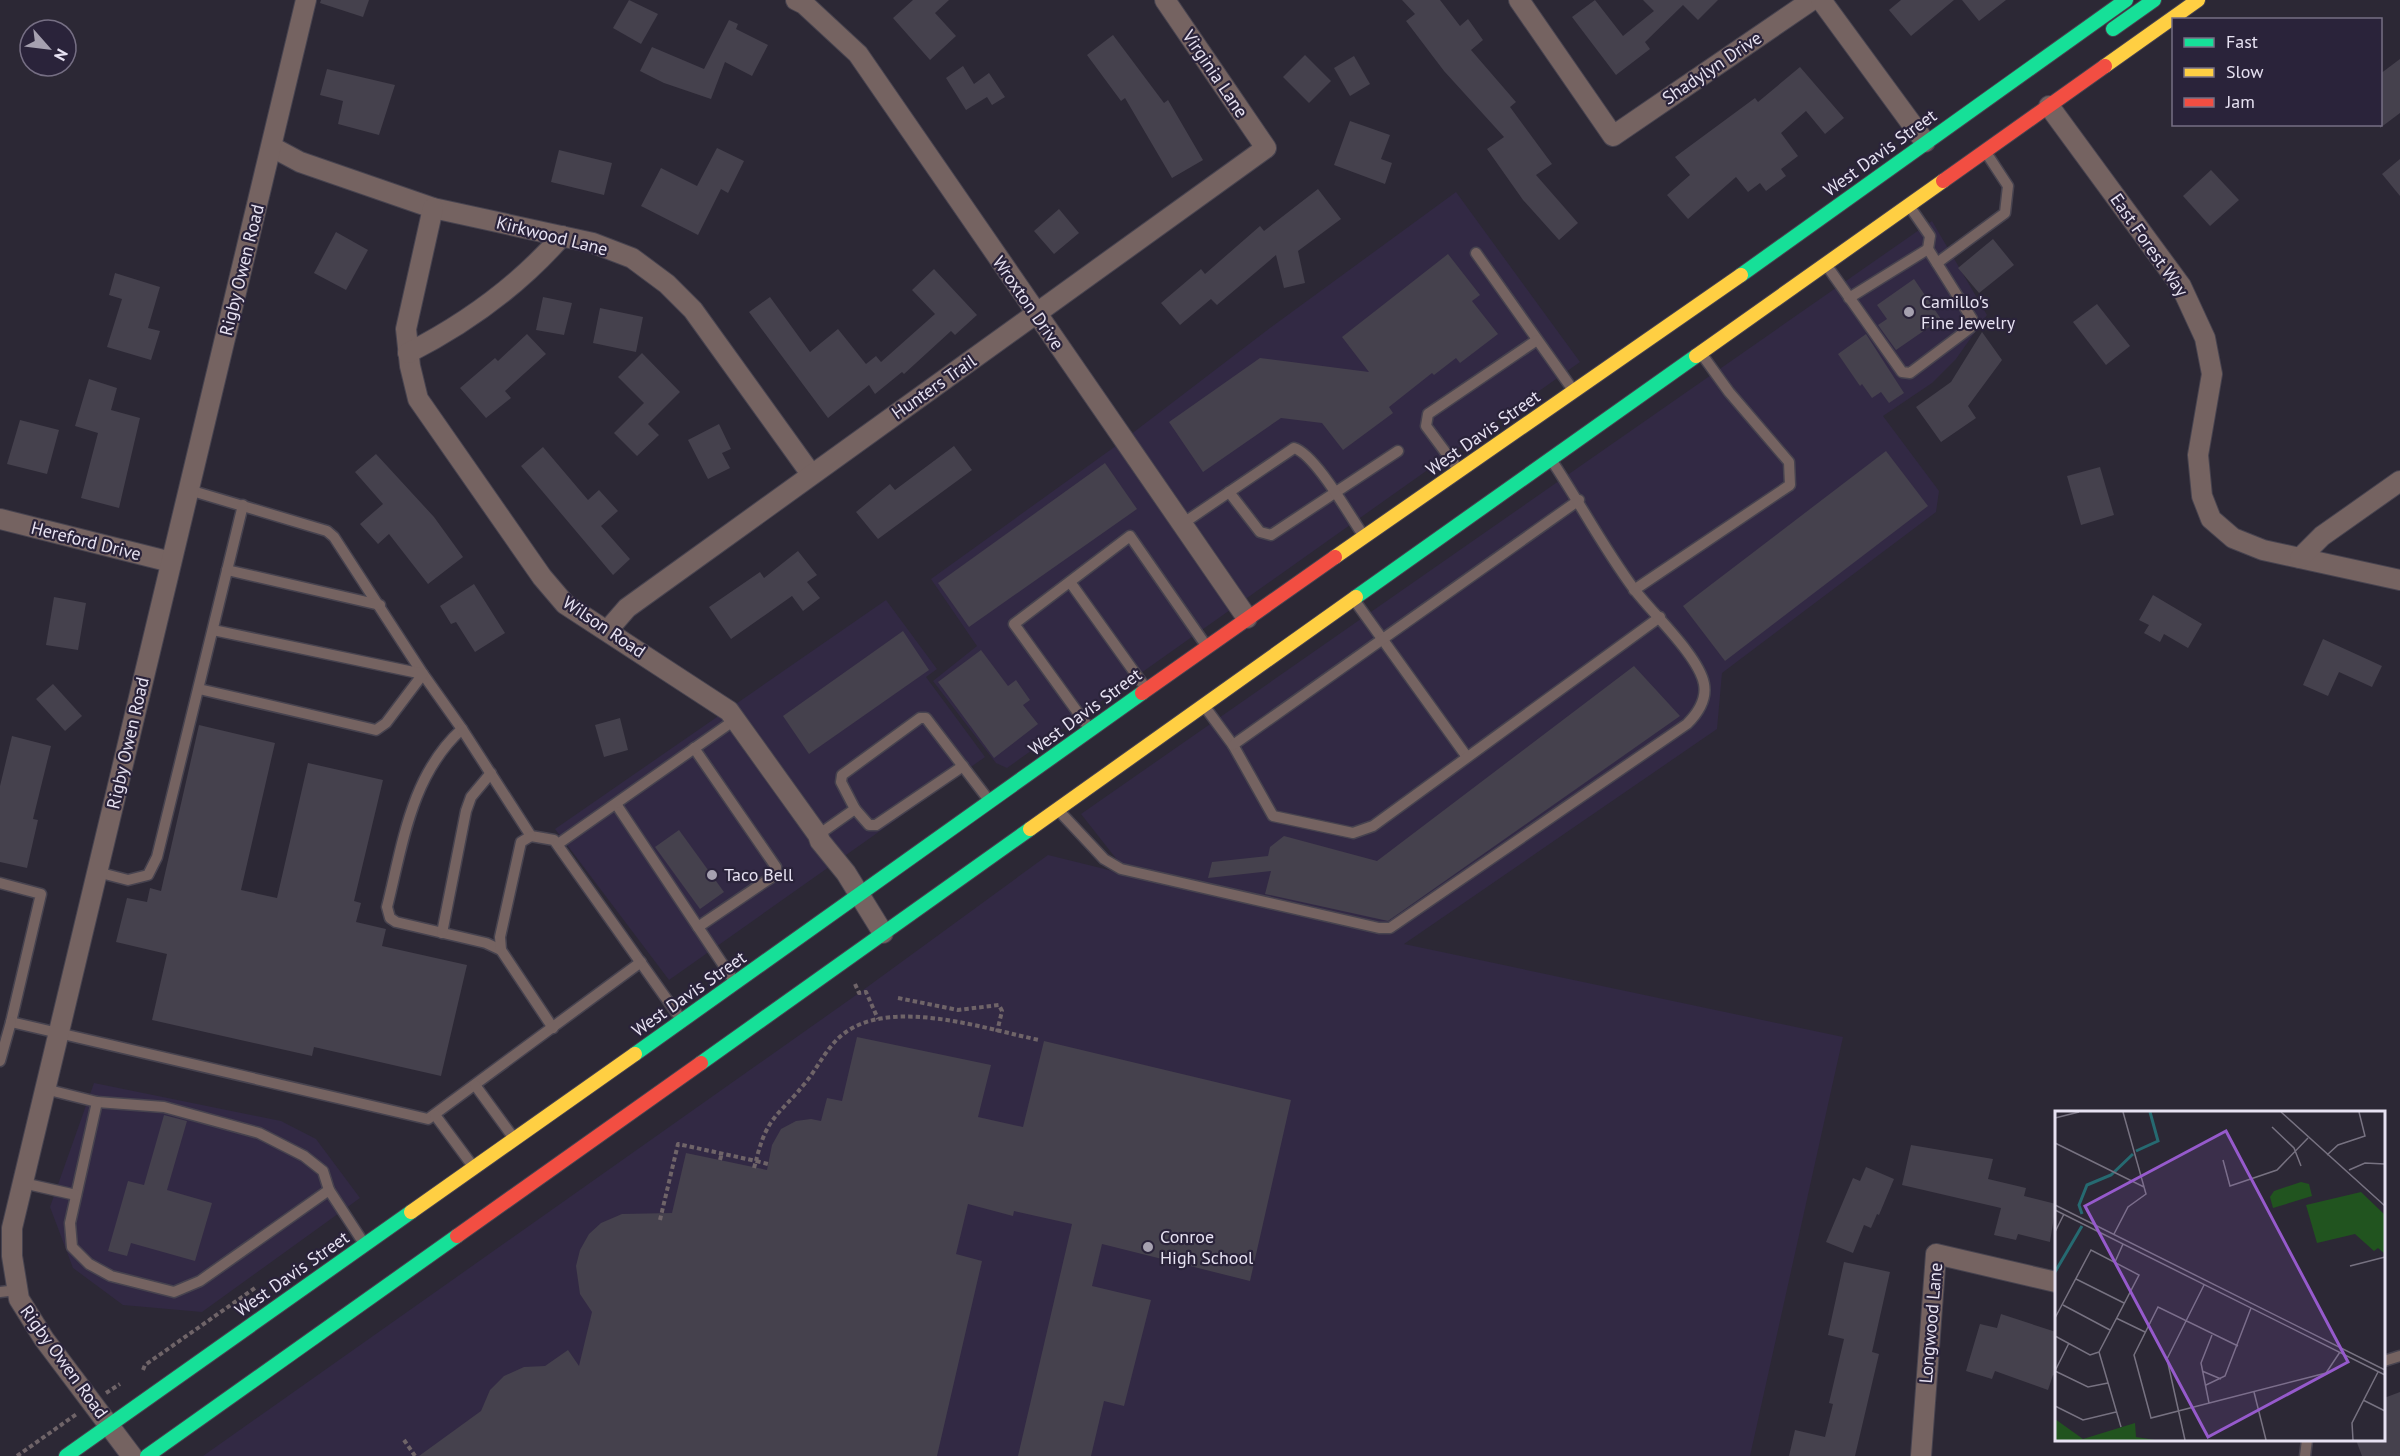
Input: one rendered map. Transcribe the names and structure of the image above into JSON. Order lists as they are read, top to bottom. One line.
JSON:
{"streets":{"main road":["West Davis Street"],"street":["Shadylyn Drive","Virginia Lane","Kirkwood Lane","East Forest Way","Rigby Owen Road","Wroxton Drive","Hunters Trail","Hereford Drive","Wilson Road","Longwood Lane"]},"crossings":[["Virginia Lane","Hunters Trail"],["West Davis Street","Rigby Owen Road"],["West Davis Street","Wroxton Drive"],["West Davis Street","Wilson Road"],["Kirkwood Lane","Rigby Owen Road"],["Kirkwood Lane","Hunters Trail"],["Kirkwood Lane","Wilson Road"],["Rigby Owen Road","Hereford Drive"],["Wroxton Drive","Hunters Trail"],["Hunters Trail","Wilson Road"]],"places":["Camillo's Fine Jewelry","Taco Bell","Conroe High School"],"legend":["Fast","Slow","Jam"],"north":"bottom right"}
